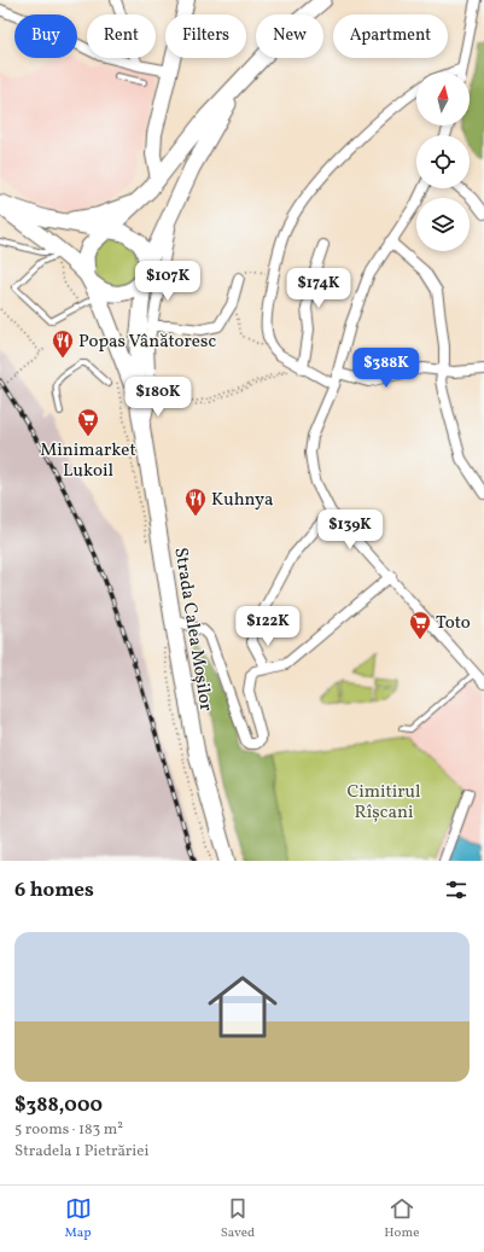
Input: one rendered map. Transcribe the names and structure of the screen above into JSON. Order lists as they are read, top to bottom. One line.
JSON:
{"streets":{"main road":["Strada Calea Moșilor"]},"parks":["Cimitirul Rîșcani"],"places":{"restaurant":["Popas Vânătoresc","Kuhnya"],"supermarket":["Minimarket Lukoil","Toto"]},"north":"top","page":{"chip":["Buy","Rent","Filters","New","Apartment"],"price":["$107K","$174K","$388K","$180K","$139K","$122K"],"heading":"6 homes","list":[{"name":"$388,000","note":"5 rooms · 183 m² · Stradela 1 Pietrăriei"}],"tabs":["Map","Saved","Home"]}}
